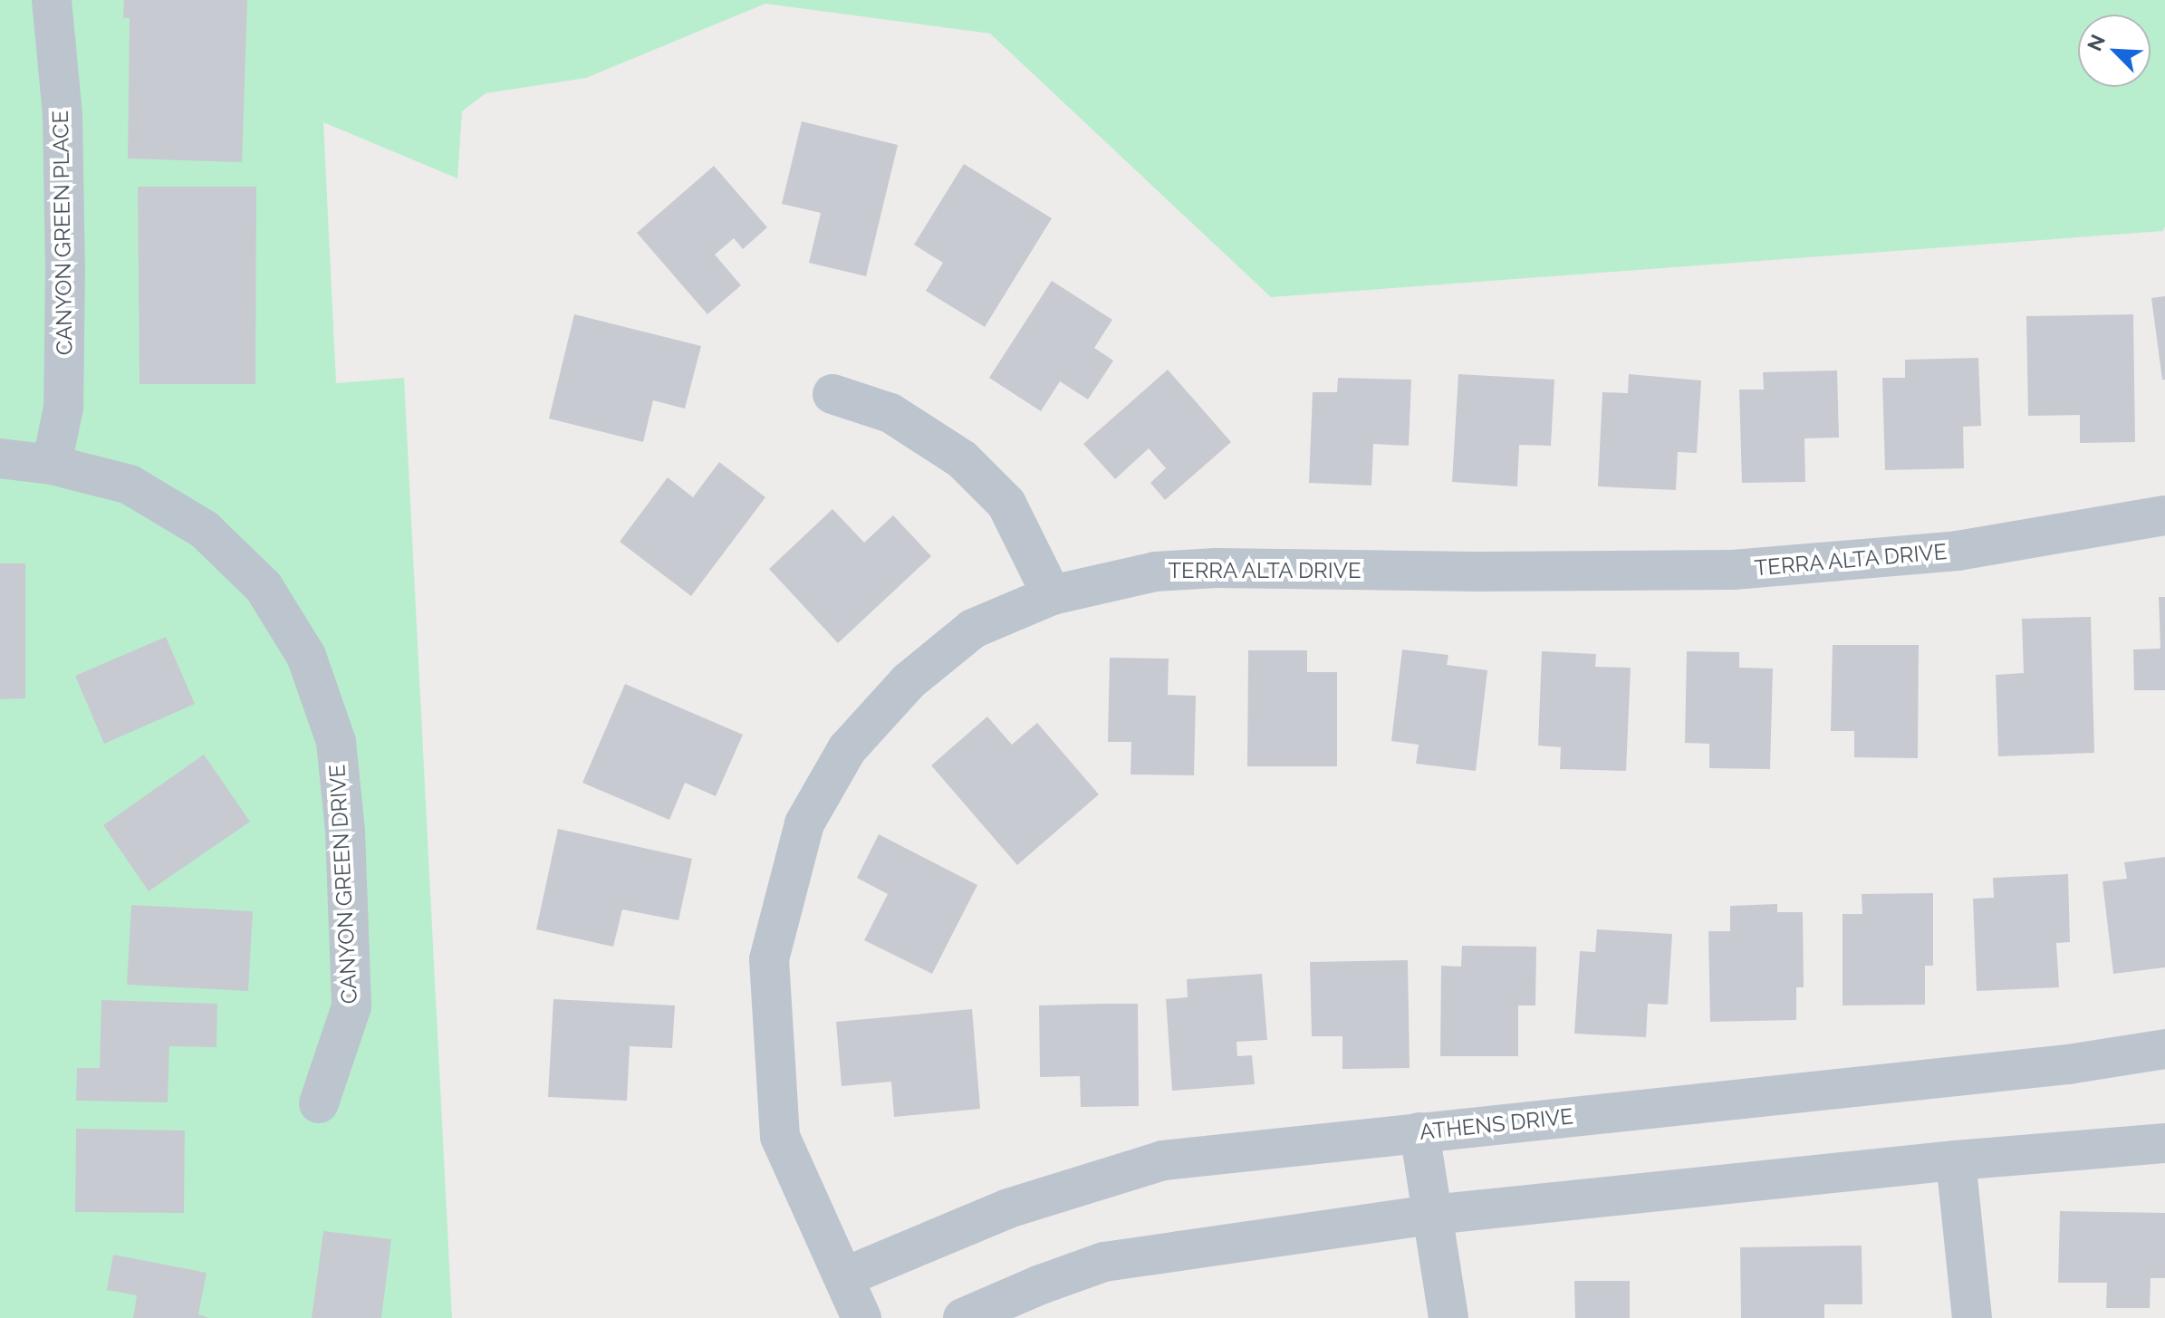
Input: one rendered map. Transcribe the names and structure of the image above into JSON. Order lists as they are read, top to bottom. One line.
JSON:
{"streets":{"street":["CANYON GREEN PLACE","TERRA ALTA DRIVE","CANYON GREEN DRIVE","ATHENS DRIVE"]},"crossings":[["CANYON GREEN PLACE","CANYON GREEN DRIVE"],["TERRA ALTA DRIVE","ATHENS DRIVE"]],"north":"top left"}
